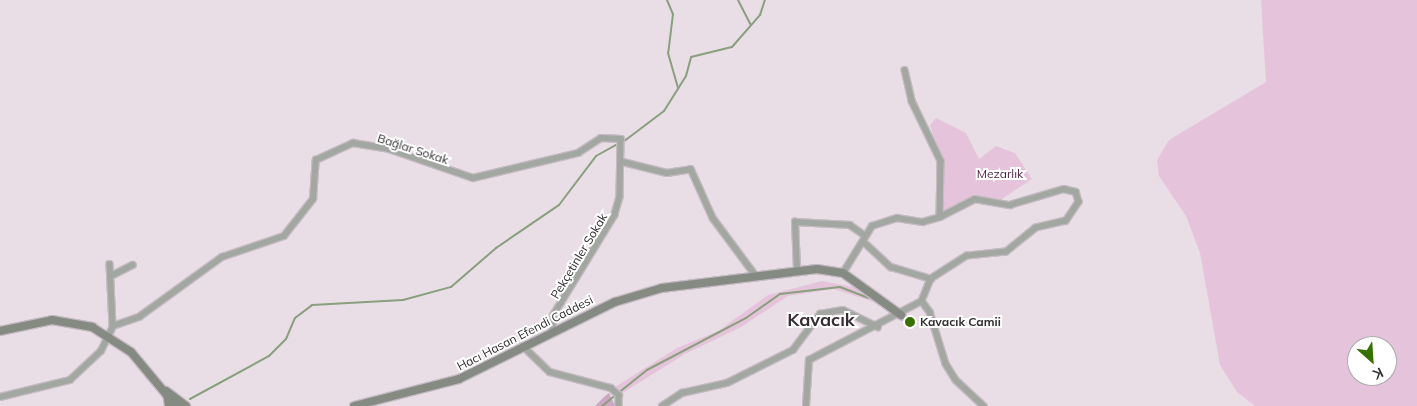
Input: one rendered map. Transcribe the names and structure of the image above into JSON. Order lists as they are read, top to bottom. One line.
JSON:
{"streets":{"street":["Bağlar Sokak","Pekçetinler Sokak","Hacı Hasan Efendi Caddesi"]},"crossings":[["Bağlar Sokak","Pekçetinler Sokak"],["Pekçetinler Sokak","Hacı Hasan Efendi Caddesi"]],"districts":["Kavacık"],"parks":["Mezarlık"],"places":["Kavacık Camii"],"north":"bottom right"}
